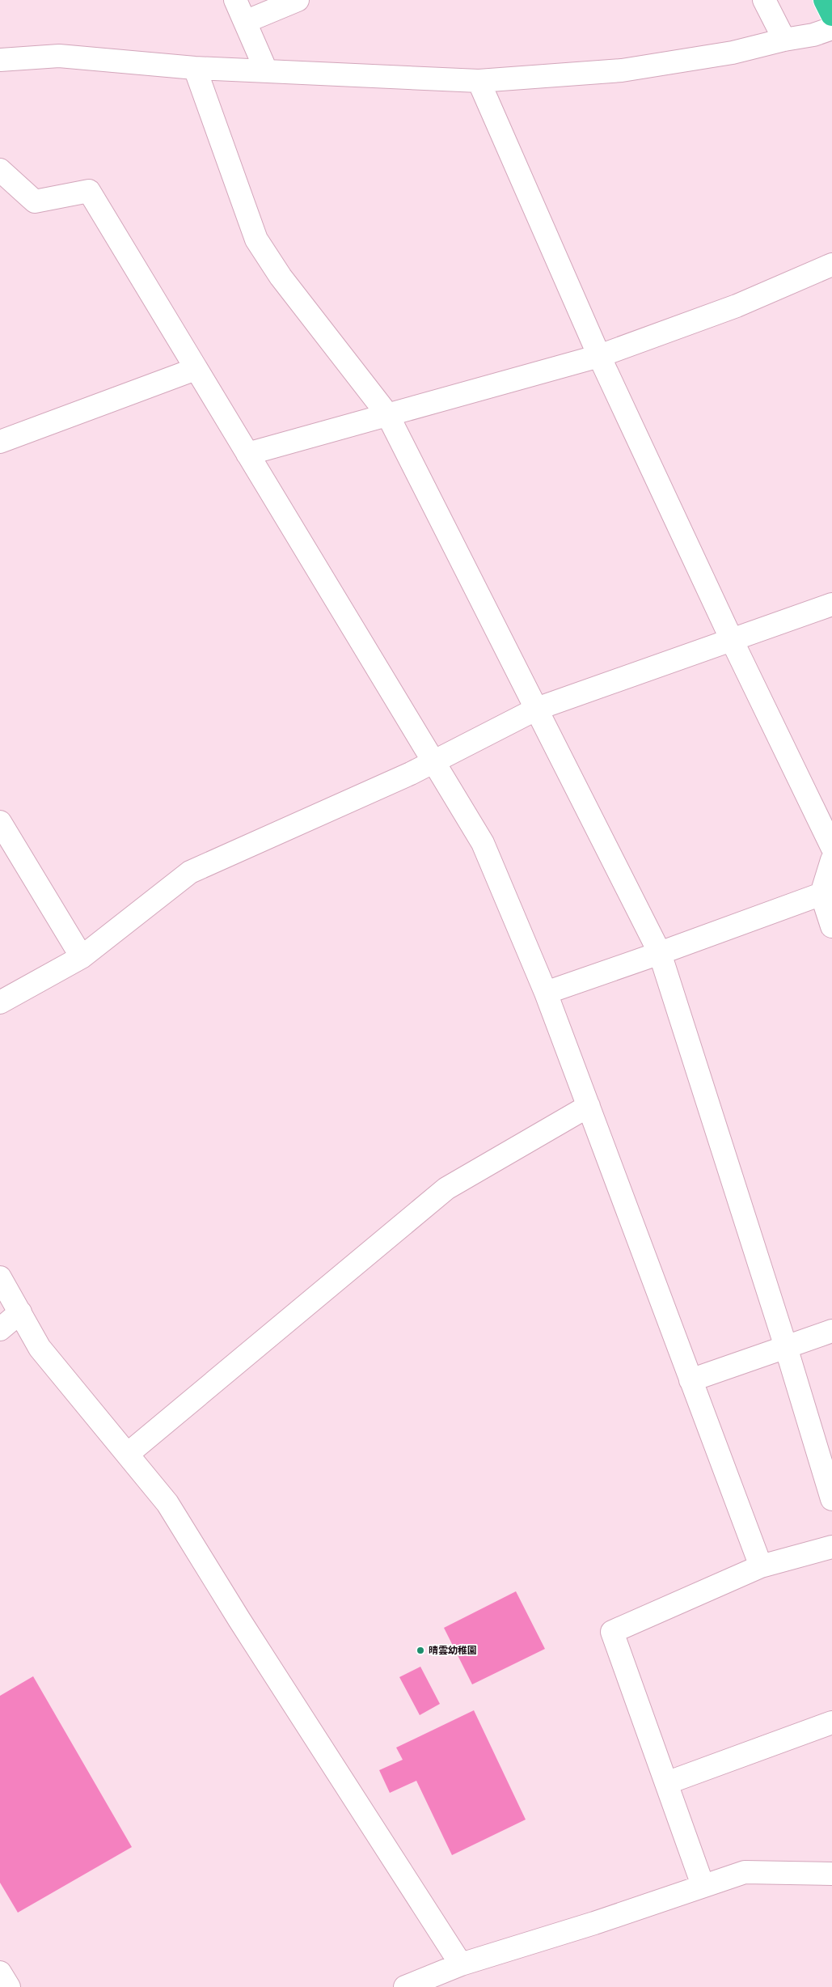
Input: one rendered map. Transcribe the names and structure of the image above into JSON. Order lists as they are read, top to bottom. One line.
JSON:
{"places":["晴雲幼稚園"]}
